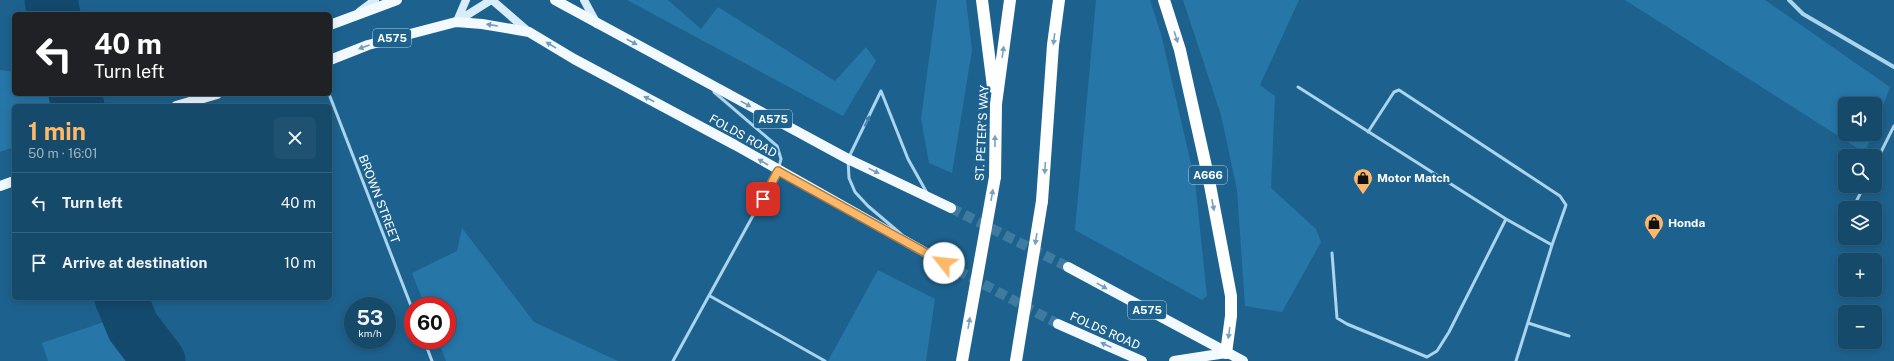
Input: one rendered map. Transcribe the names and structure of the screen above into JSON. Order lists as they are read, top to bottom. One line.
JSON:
{"streets":{"highway":["ST. PETER'S WAY","A666"],"main road":["A575","FOLDS ROAD"],"lane":["BROWN STREET"]},"crossings":[["A575","FOLDS ROAD"],["A575","A666"]],"places":{"shop":["Motor Match","Honda"]},"page":{"turn":["40 m","Turn left"],"map_buttons":["+","−"],"heading":["1 min","50 m · 16:01"],"list":[{"name":"Turn left","value":"40 m"},{"name":"Arrive at destination","value":"10 m"}],"speed":"53 km/h","limit":"60"}}
